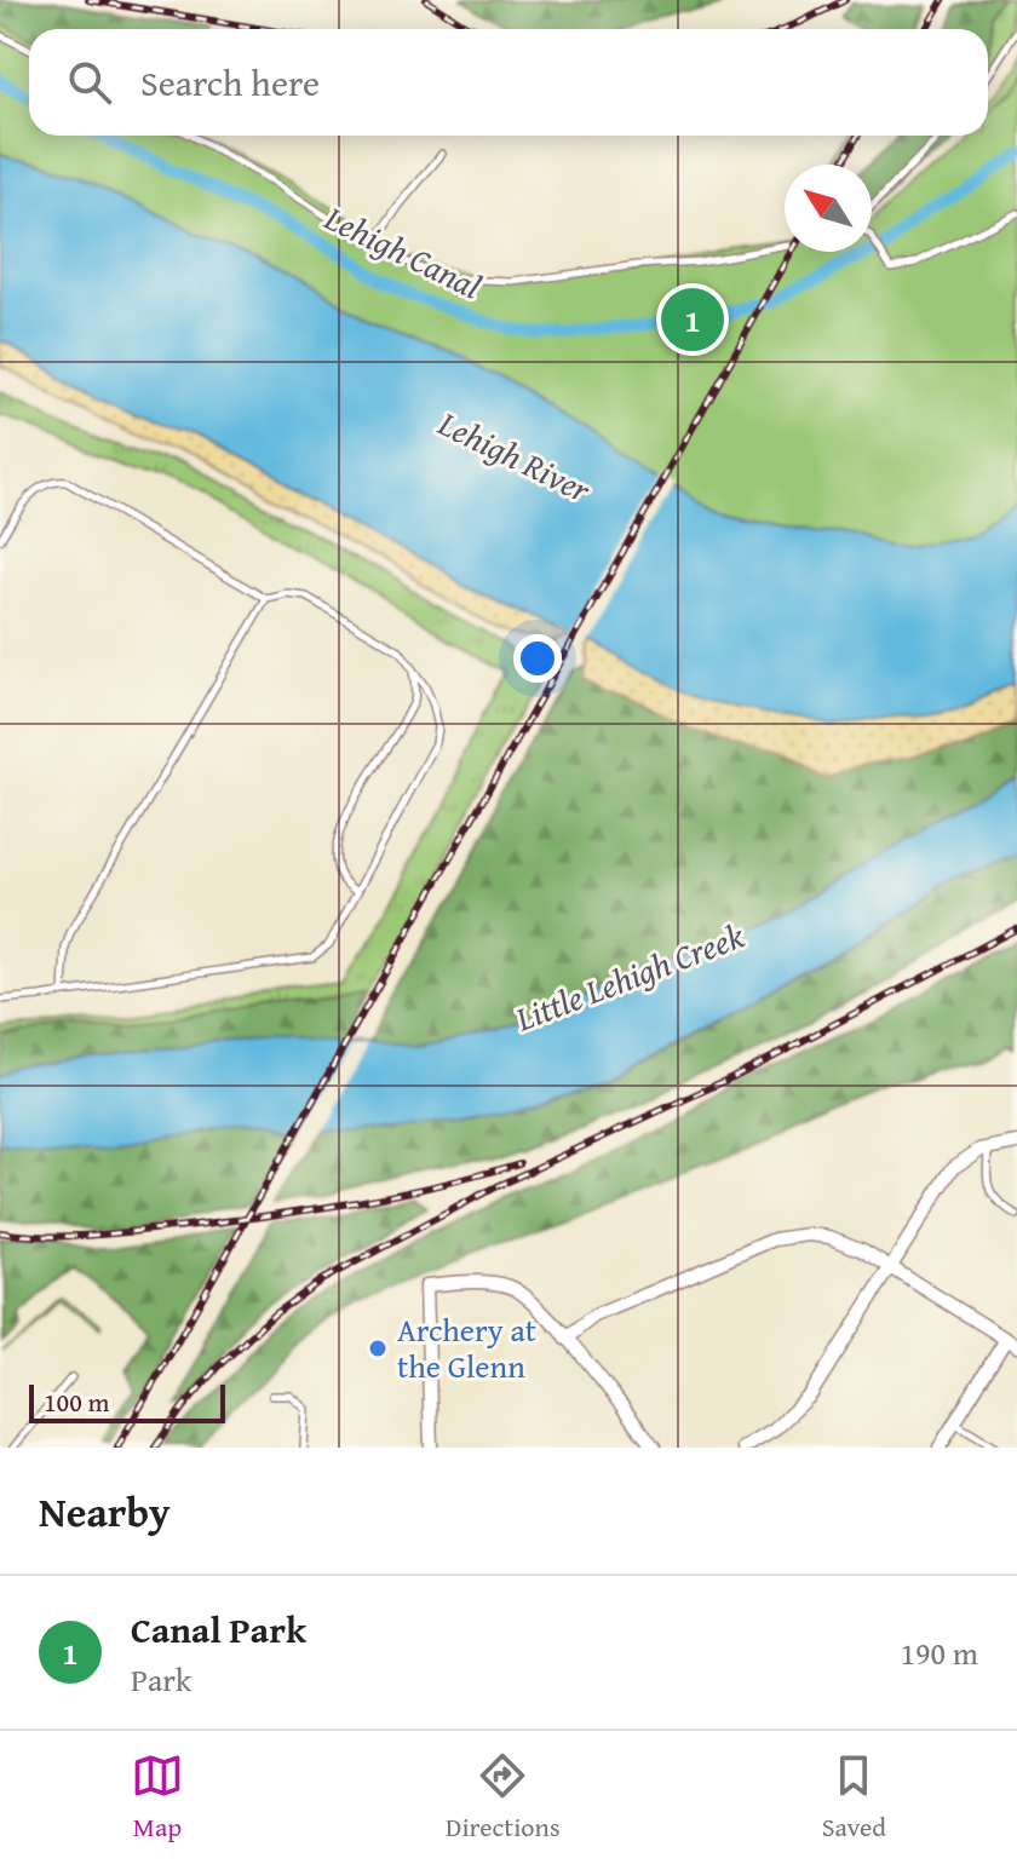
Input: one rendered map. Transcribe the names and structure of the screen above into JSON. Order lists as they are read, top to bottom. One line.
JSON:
{"water":["Lehigh Canal","Lehigh River","Little Lehigh Creek"],"places":["Archery at the Glenn"],"scale_bar":"100 m","north":"top left","page":{"search":"Search here","pins":"1","scale":"100 m","heading":"Nearby","list":[{"mark":"1","name":"Canal Park","note":"Park","value":"190 m"}],"nav":["Map","Directions","Saved"]}}
